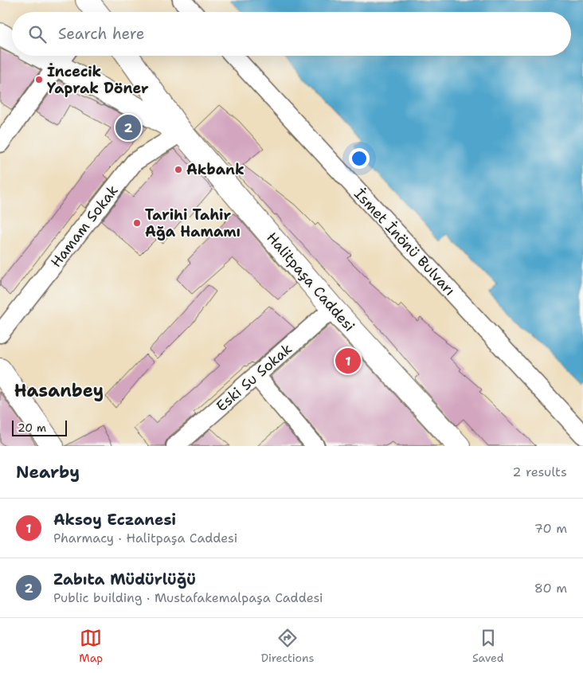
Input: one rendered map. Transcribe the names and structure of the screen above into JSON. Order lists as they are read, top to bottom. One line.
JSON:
{"streets":{"main road":["Halitpaşa Caddesi"],"street":["Hamam Sokak","İsmet İnönü Bulvarı","Eski Su Sokak"]},"crossings":[["Hamam Sokak","Halitpaşa Caddesi"],["Halitpaşa Caddesi","Eski Su Sokak"]],"districts":["Hasanbey"],"places":["İncecik Yaprak Döner","Akbank","Tarihi Tahir Ağa Hamamı"],"scale_bar":"20 m","page":{"search":"Search here","pins":["2","1"],"scale":"20 m","heading":["Nearby","2 results"],"list":[{"mark":"1","name":"Aksoy Eczanesi","note":"Pharmacy · Halitpaşa Caddesi","value":"70 m"},{"mark":"2","name":"Zabıta Müdürlüğü","note":"Public building · Mustafakemalpaşa Caddesi","value":"80 m"}],"nav":["Map","Directions","Saved"]}}
